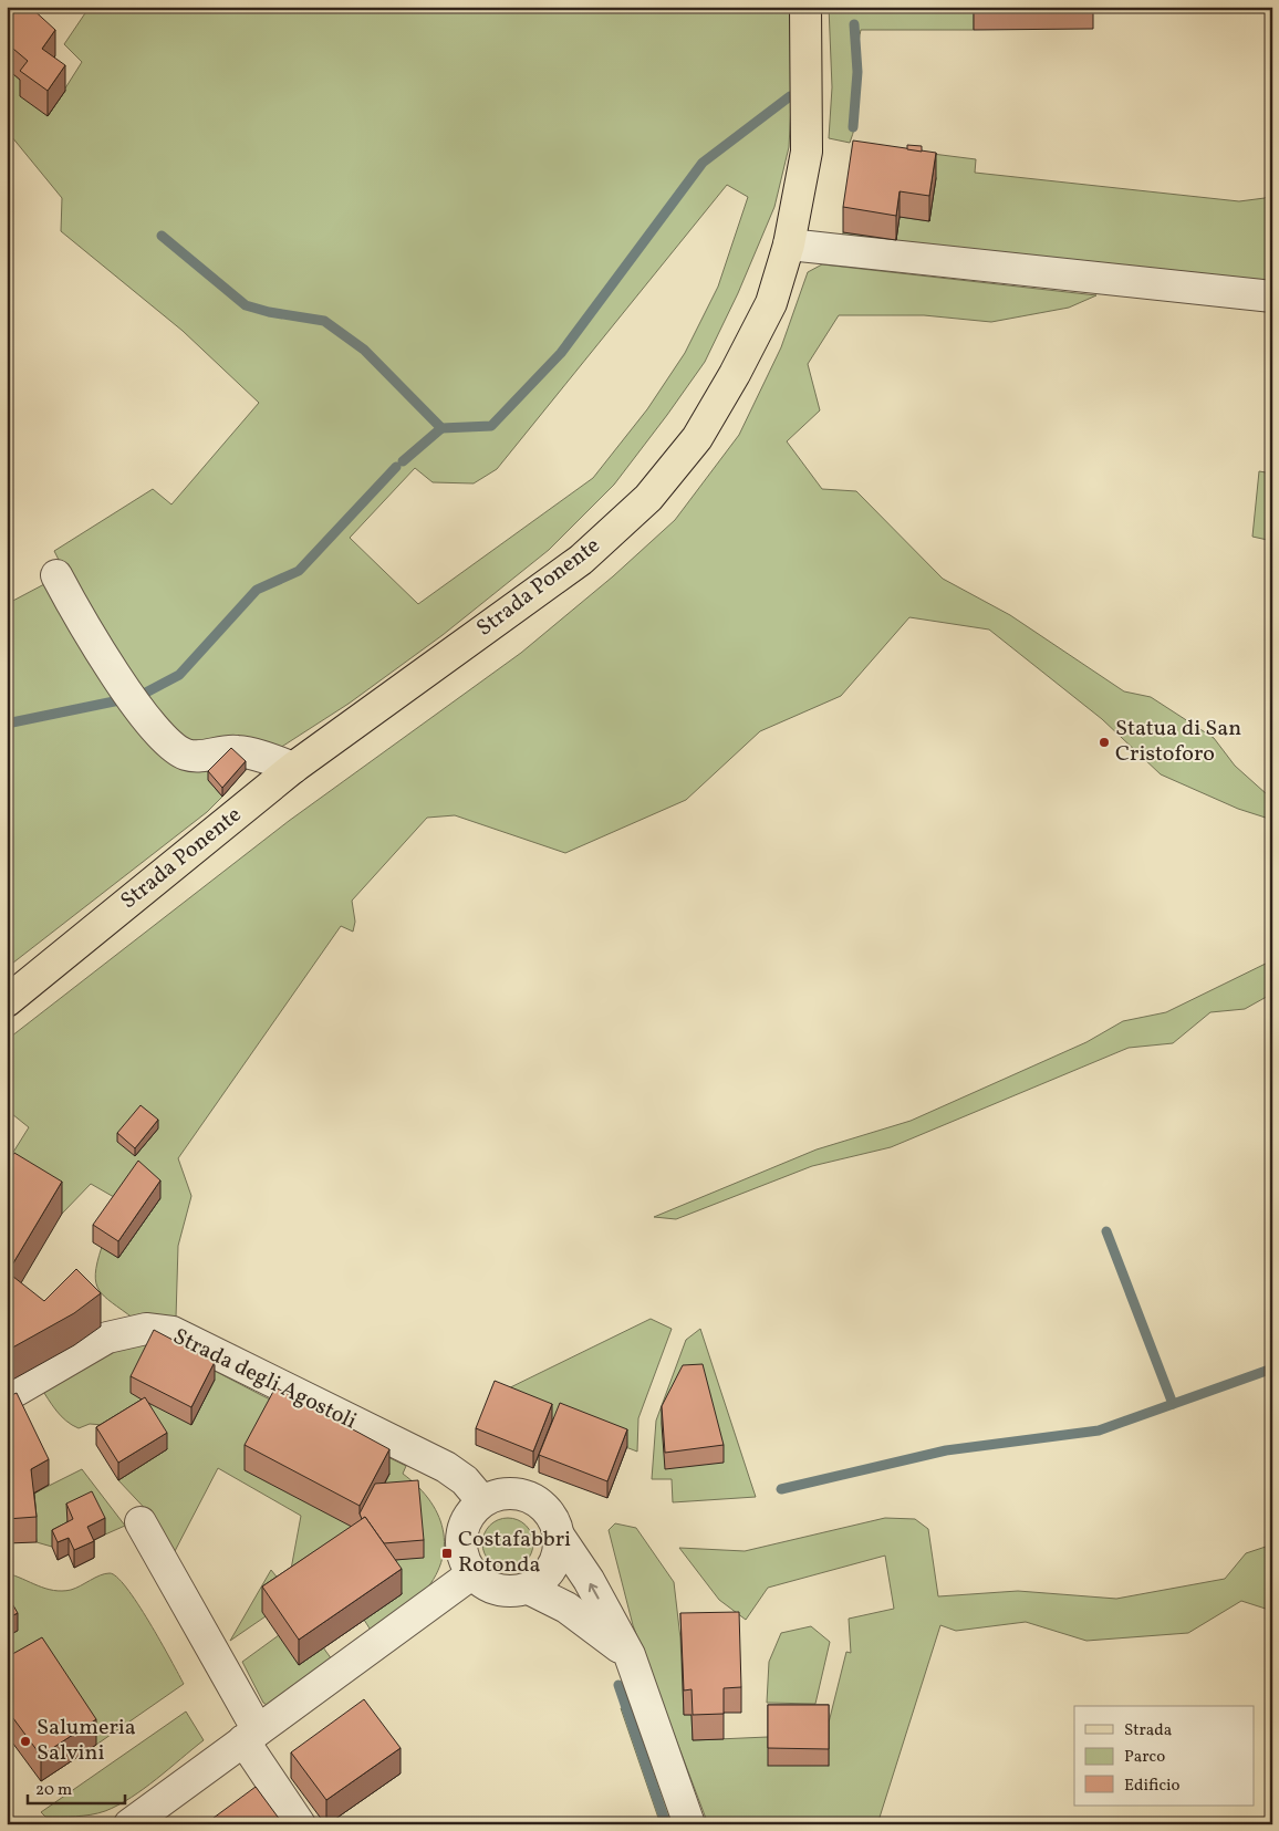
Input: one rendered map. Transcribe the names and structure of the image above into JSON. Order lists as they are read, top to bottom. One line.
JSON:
{"streets":{"main road":["Strada Ponente"],"street":["Strada degli Agostoli"]},"places":{"other":["Statua di San Cristoforo","Salumeria Salvini"],"transit":["Costafabbri Rotonda"]},"legend":["Strada","Parco","Edificio"],"scale_bar":"20 m"}
